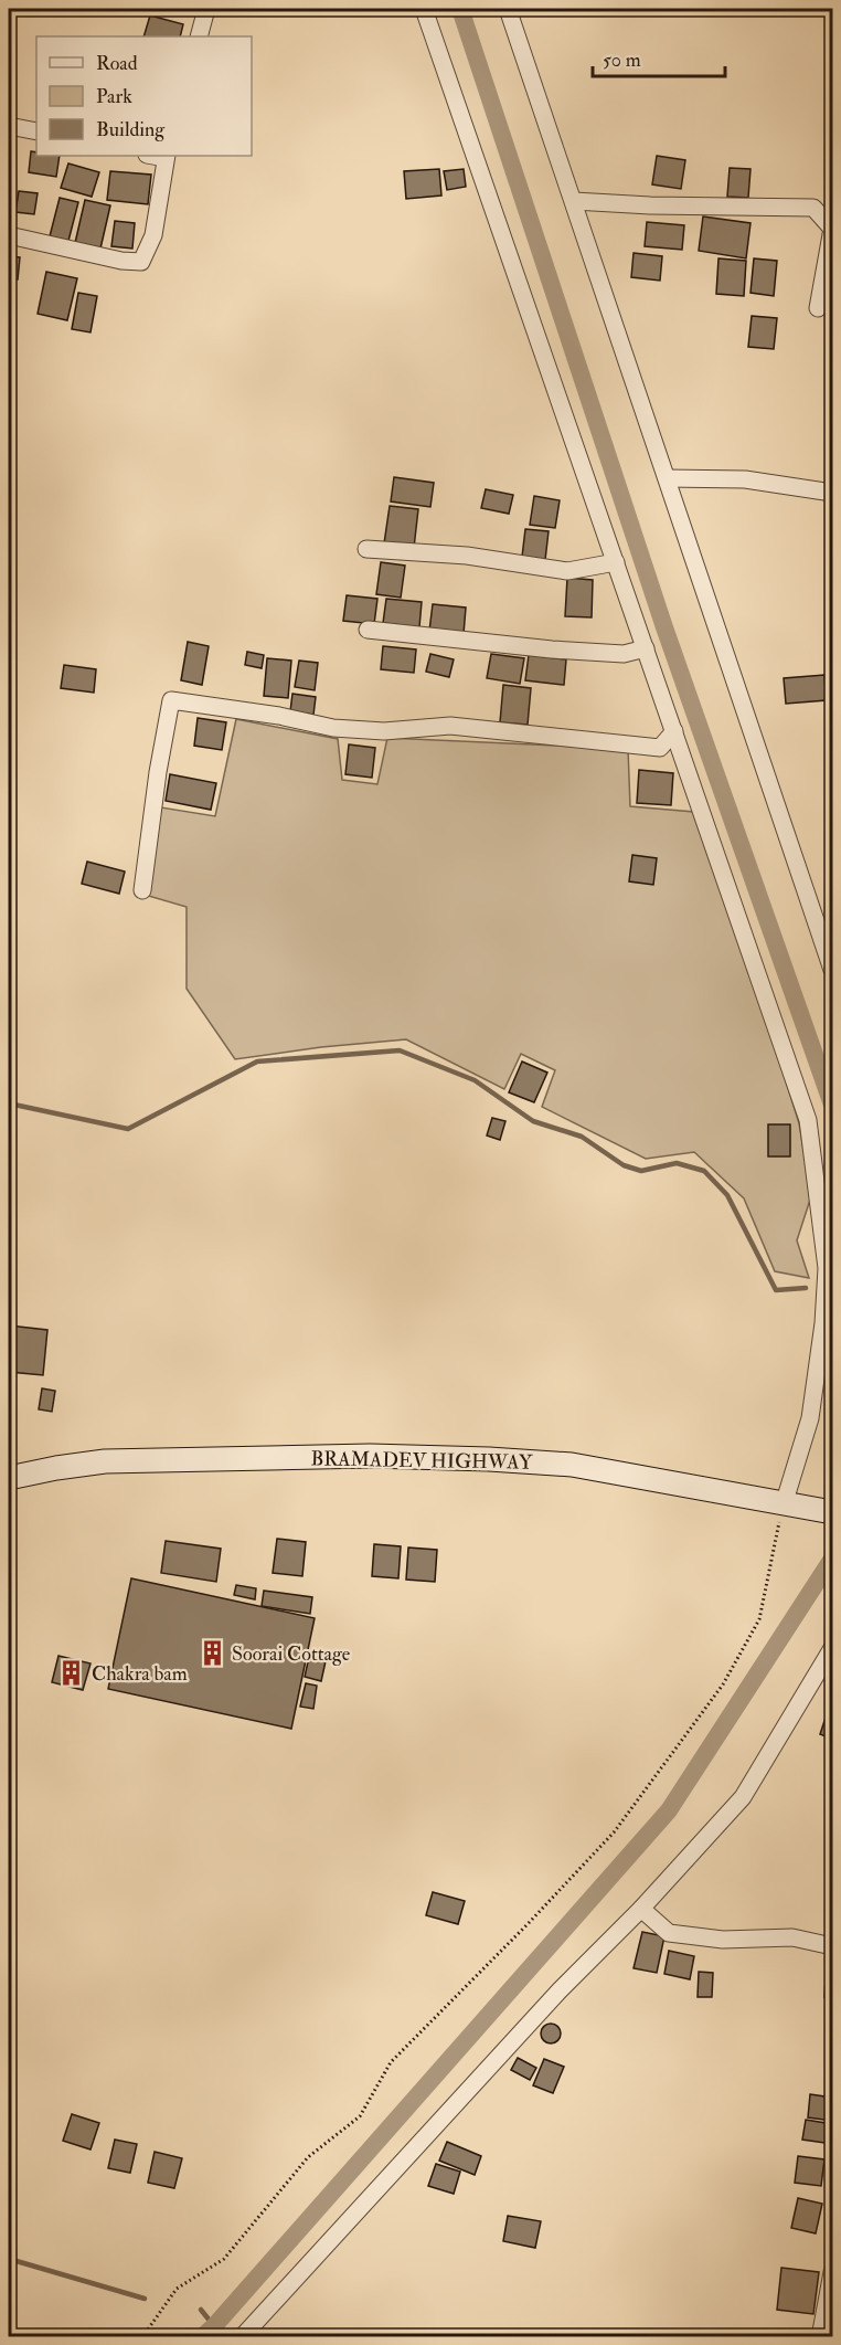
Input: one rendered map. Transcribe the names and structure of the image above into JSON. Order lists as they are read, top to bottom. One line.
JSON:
{"streets":{"street":["BRAMADEV HIGHWAY"]},"places":{"building":["Soorai Cottage","Chakra bam"]},"legend":["Road","Park","Building"],"scale_bar":"50 m"}
